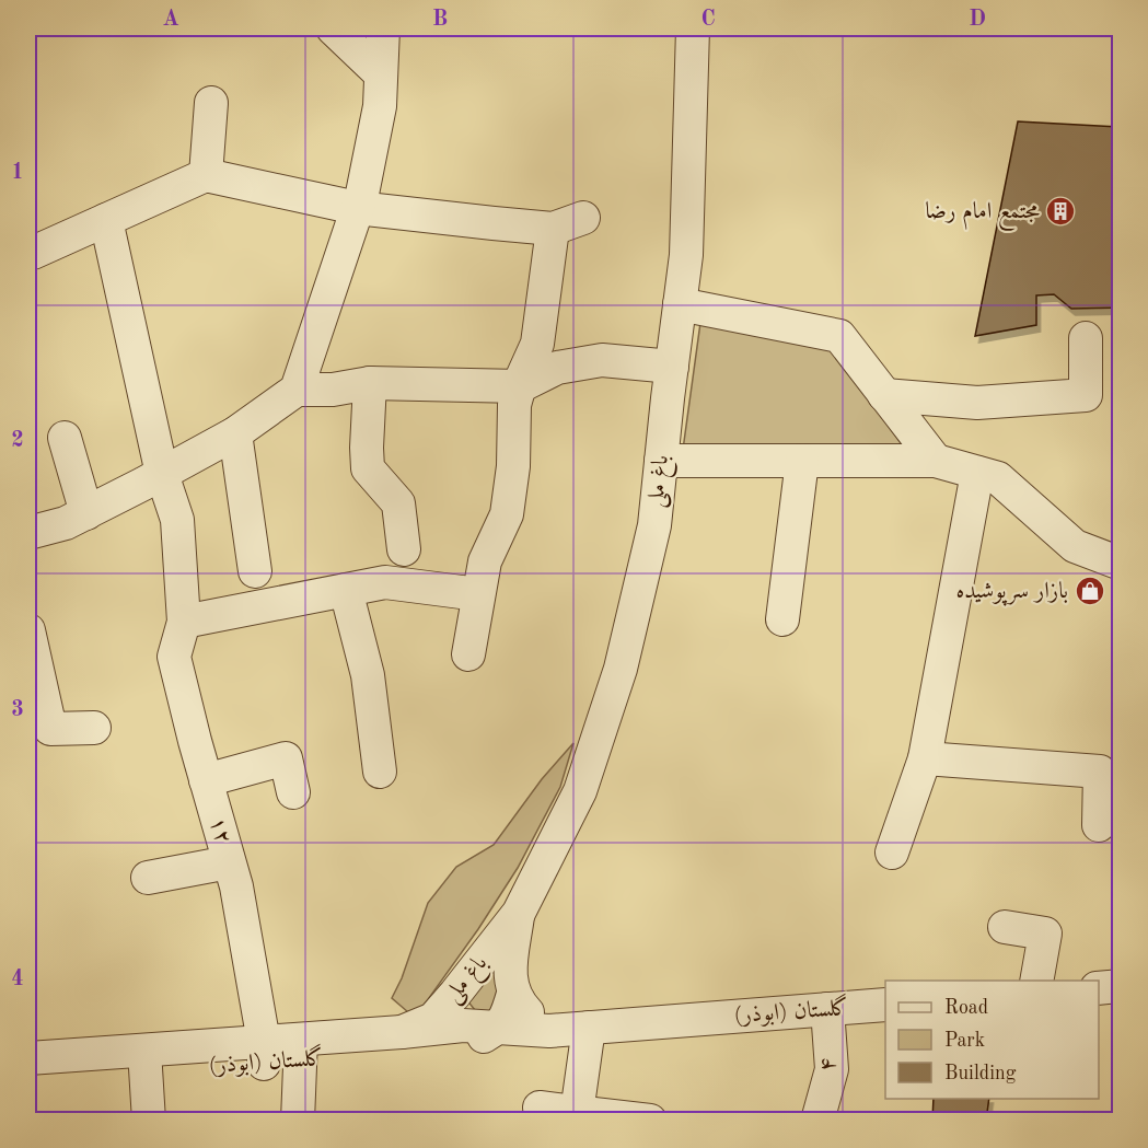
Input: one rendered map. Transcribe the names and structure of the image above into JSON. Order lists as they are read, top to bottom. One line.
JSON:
{"streets":{"street":["باغ ملی","۱۲","گلستان (ابوذر)","۴"]},"crossings":[["باغ ملی","گلستان (ابوذر)"],["۱۲","گلستان (ابوذر)"],["گلستان (ابوذر)","۴"]],"places":{"building":["مجتمع امام رضا"],"shop":["بازار سرپوشیده"]},"legend":["Road","Park","Building"],"grid":{"columns":["A","B","C","D"],"rows":["1","2","3","4"]}}
